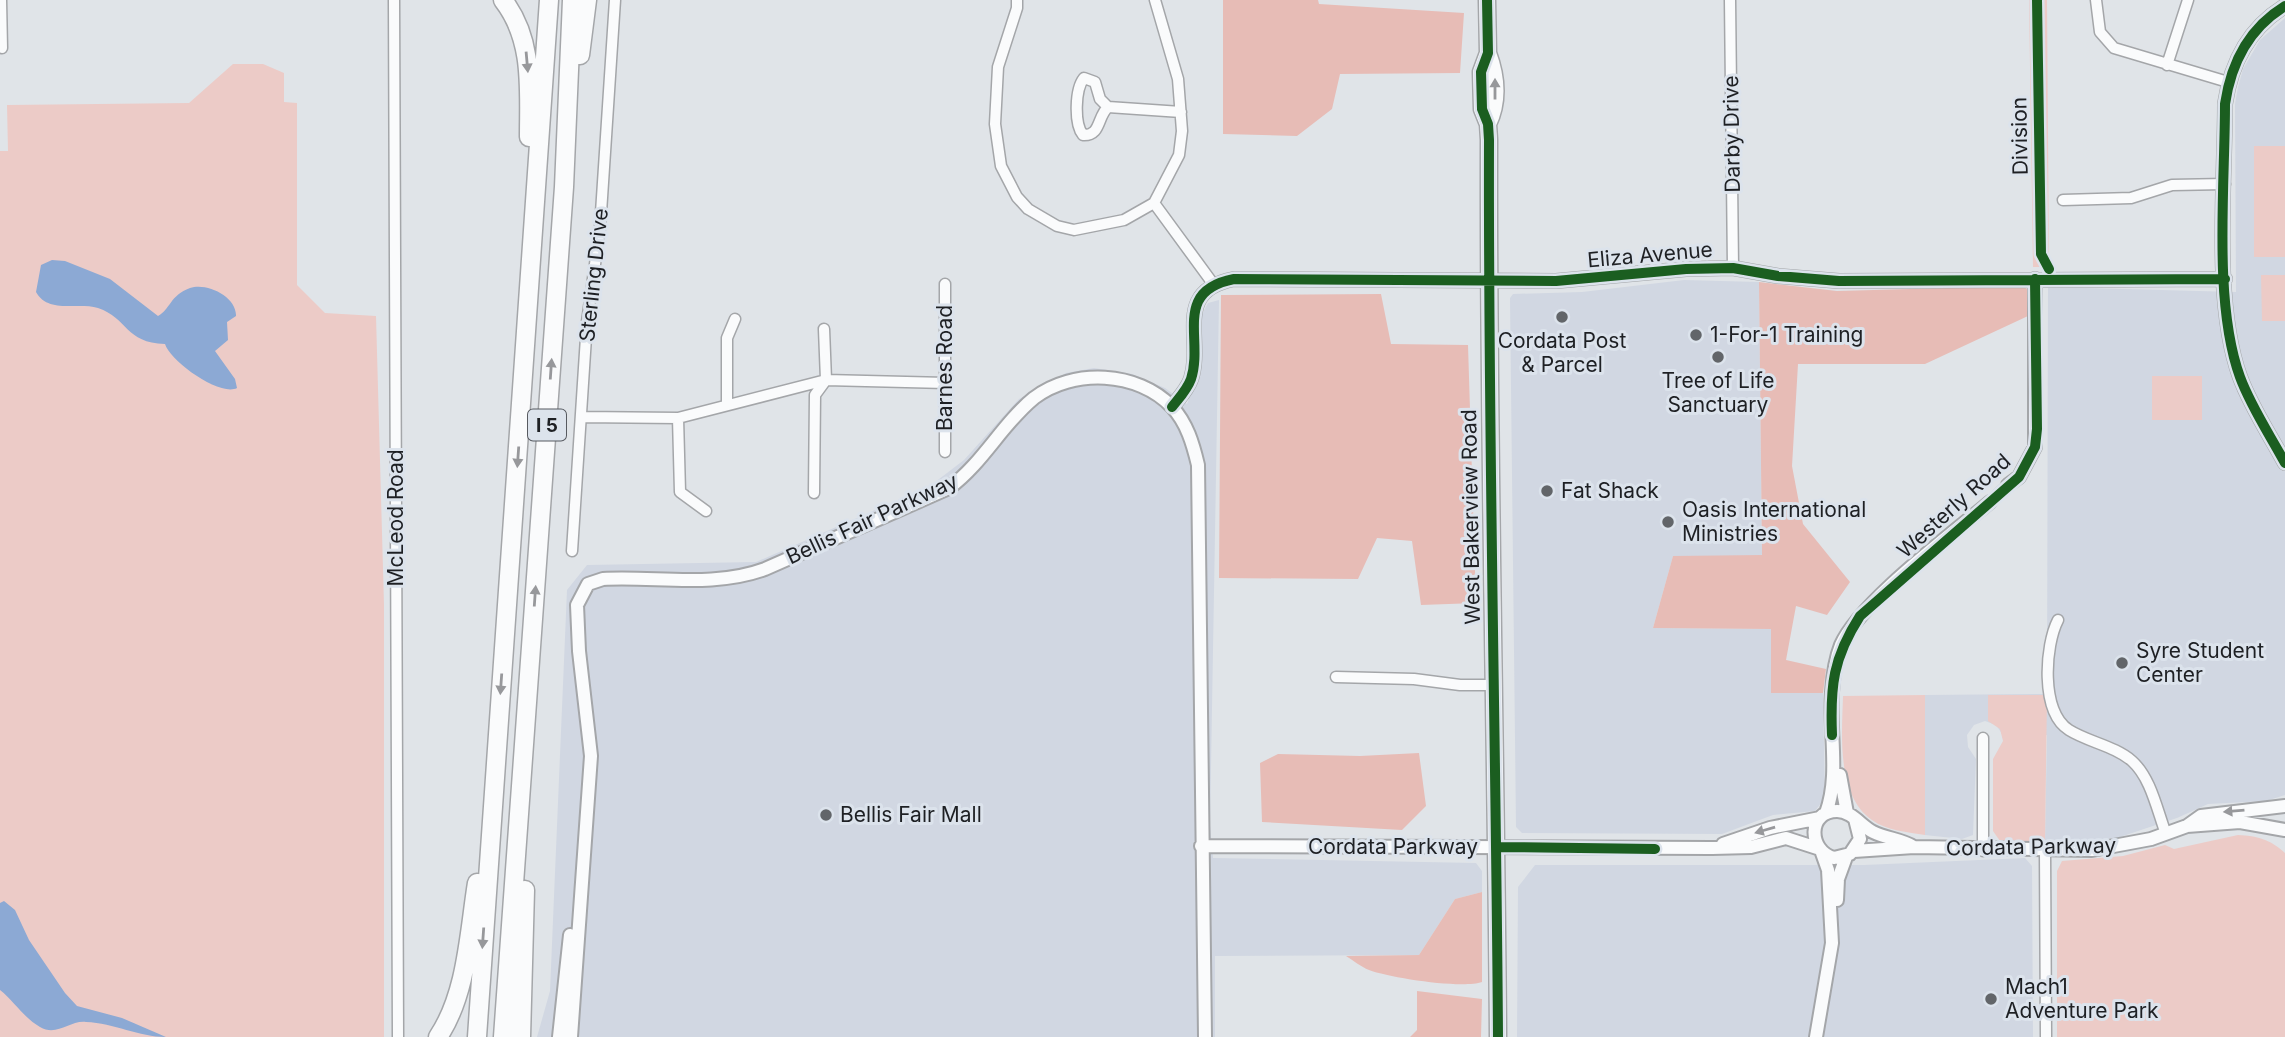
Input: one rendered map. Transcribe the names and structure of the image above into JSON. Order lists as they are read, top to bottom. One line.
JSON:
{"streets":{"highway":["I 5"],"main road":["West Bakerview Road"],"street":["Darby Drive","Eliza Avenue","Sterling Drive","Barnes Road","Westerly Road","McLeod Road","Bellis Fair Parkway","Cordata Parkway"],"cycle path":["Division"]},"crossings":[["Darby Drive","Eliza Avenue"],["Eliza Avenue","Westerly Road"],["Eliza Avenue","West Bakerview Road"],["Westerly Road","Cordata Parkway"],["West Bakerview Road","Cordata Parkway"],["Bellis Fair Parkway","Cordata Parkway"]],"places":["Cordata Post & Parcel","1-For-1 Training","Tree of Life Sanctuary","Fat Shack","Oasis International Ministries","Syre Student Center","Bellis Fair Mall","Mach1 Adventure Park"]}
